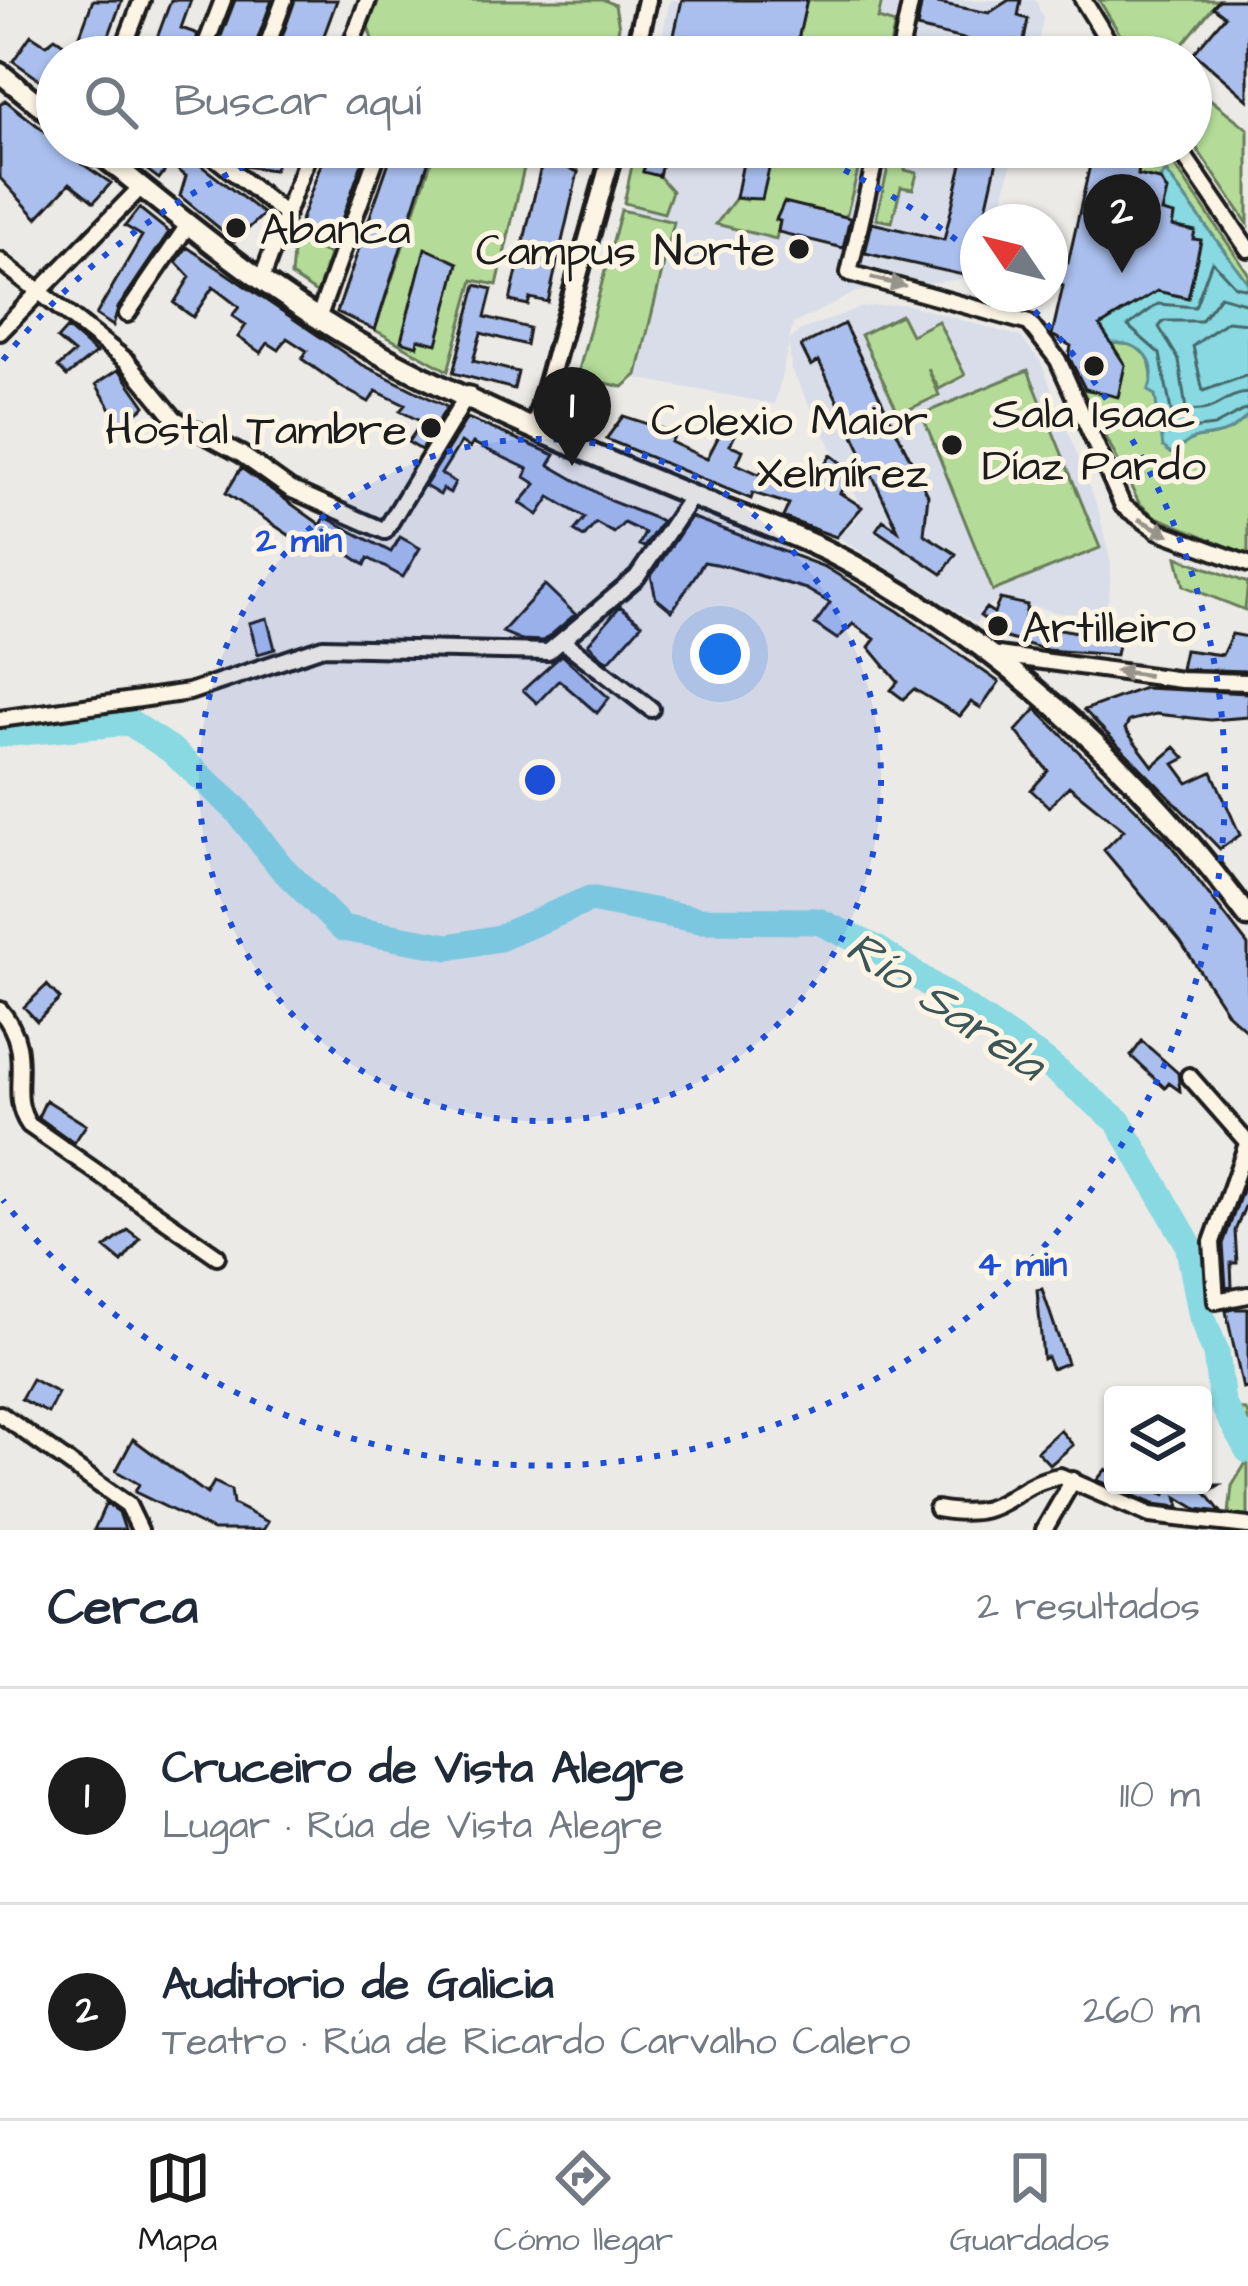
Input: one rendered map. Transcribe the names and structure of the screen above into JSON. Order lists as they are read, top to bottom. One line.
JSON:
{"water":["Río Sarela"],"places":["Abanca","Campus Norte","Sala Isaac Díaz Pardo","Hostal Tambre","Colexio Maior Xelmírez","Artilleiro"],"north":"top left","page":{"search":"Buscar aquí","pins":["2","1"],"heading":["Cerca","2 resultados"],"list":[{"mark":"1","name":"Cruceiro de Vista Alegre","note":"Lugar · Rúa de Vista Alegre","value":"110 m"},{"mark":"2","name":"Auditorio de Galicia","note":"Teatro · Rúa de Ricardo Carvalho Calero","value":"260 m"}],"nav":["Mapa","Cómo llegar","Guardados"]},"rings":["2 min","4 min"]}
